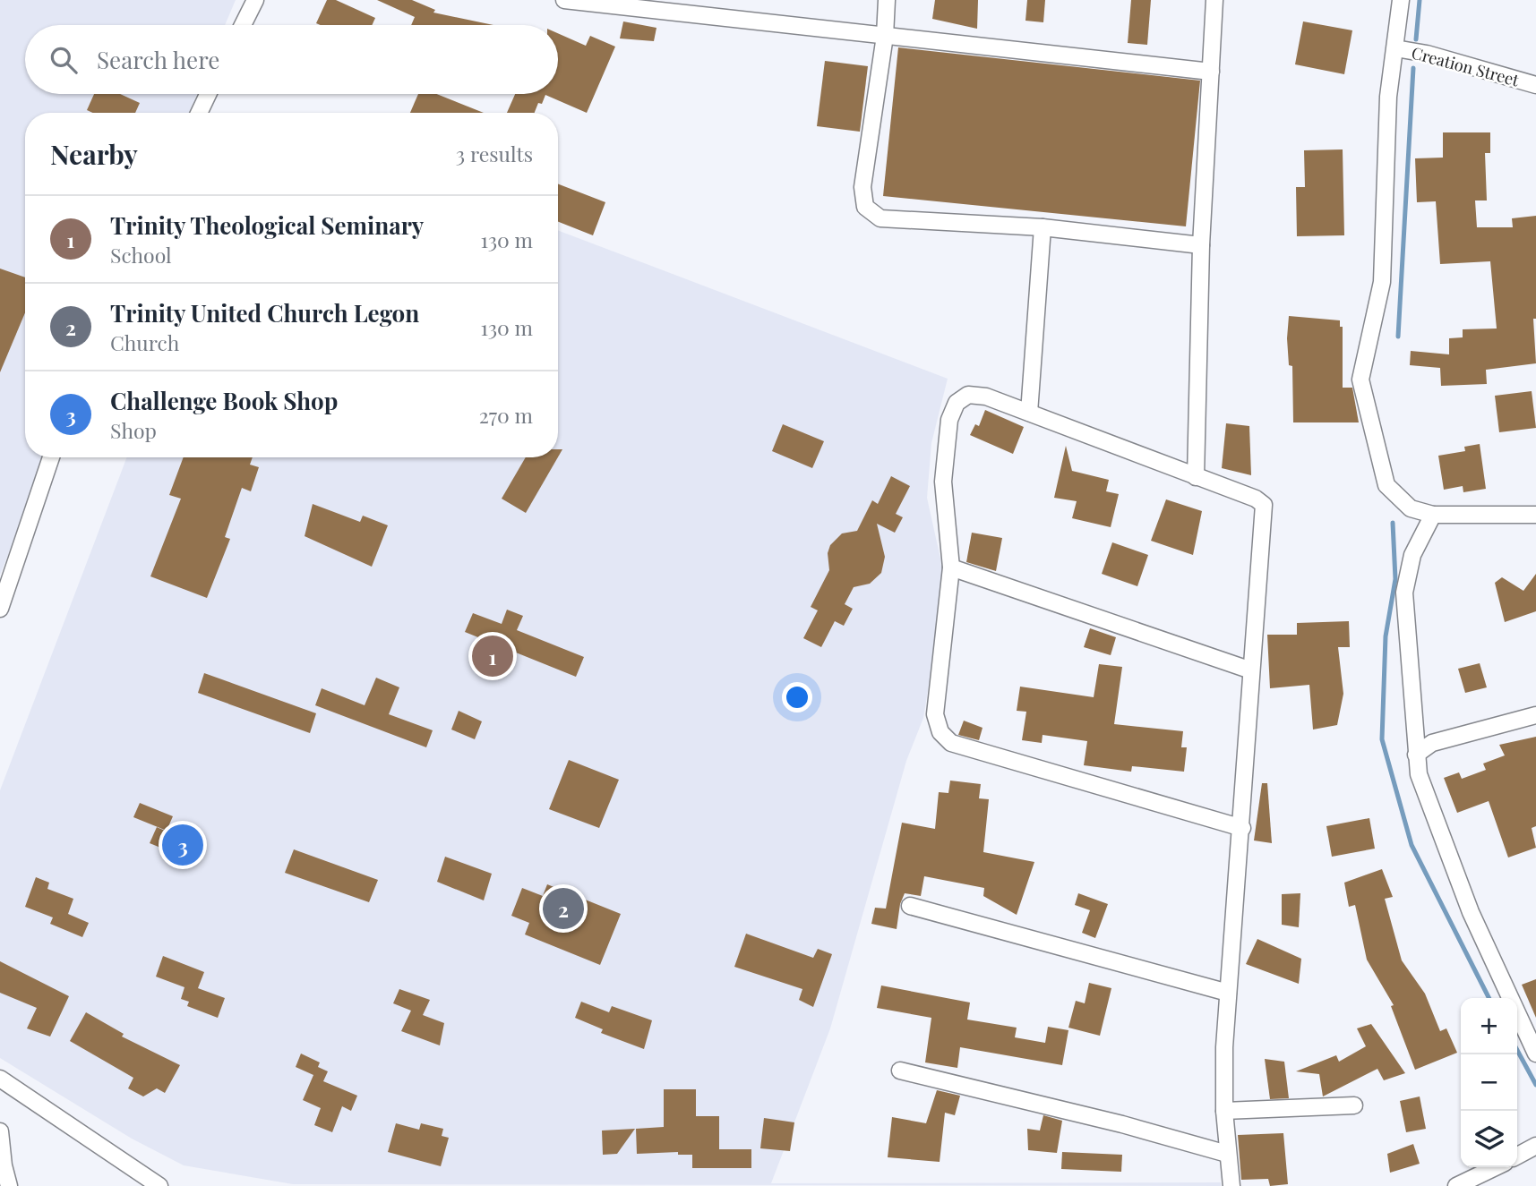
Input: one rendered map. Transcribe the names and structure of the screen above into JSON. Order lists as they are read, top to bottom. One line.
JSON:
{"streets":{"street":["Creation Street"]},"page":{"search":"Search here","heading":["Nearby","3 results"],"list":[{"mark":"1","name":"Trinity Theological Seminary","note":"School","value":"130 m"},{"mark":"2","name":"Trinity United Church Legon","note":"Church","value":"130 m"},{"mark":"3","name":"Challenge Book Shop","note":"Shop","value":"270 m"}],"pins":["1","3","2"],"map_buttons":["+","−"]}}
